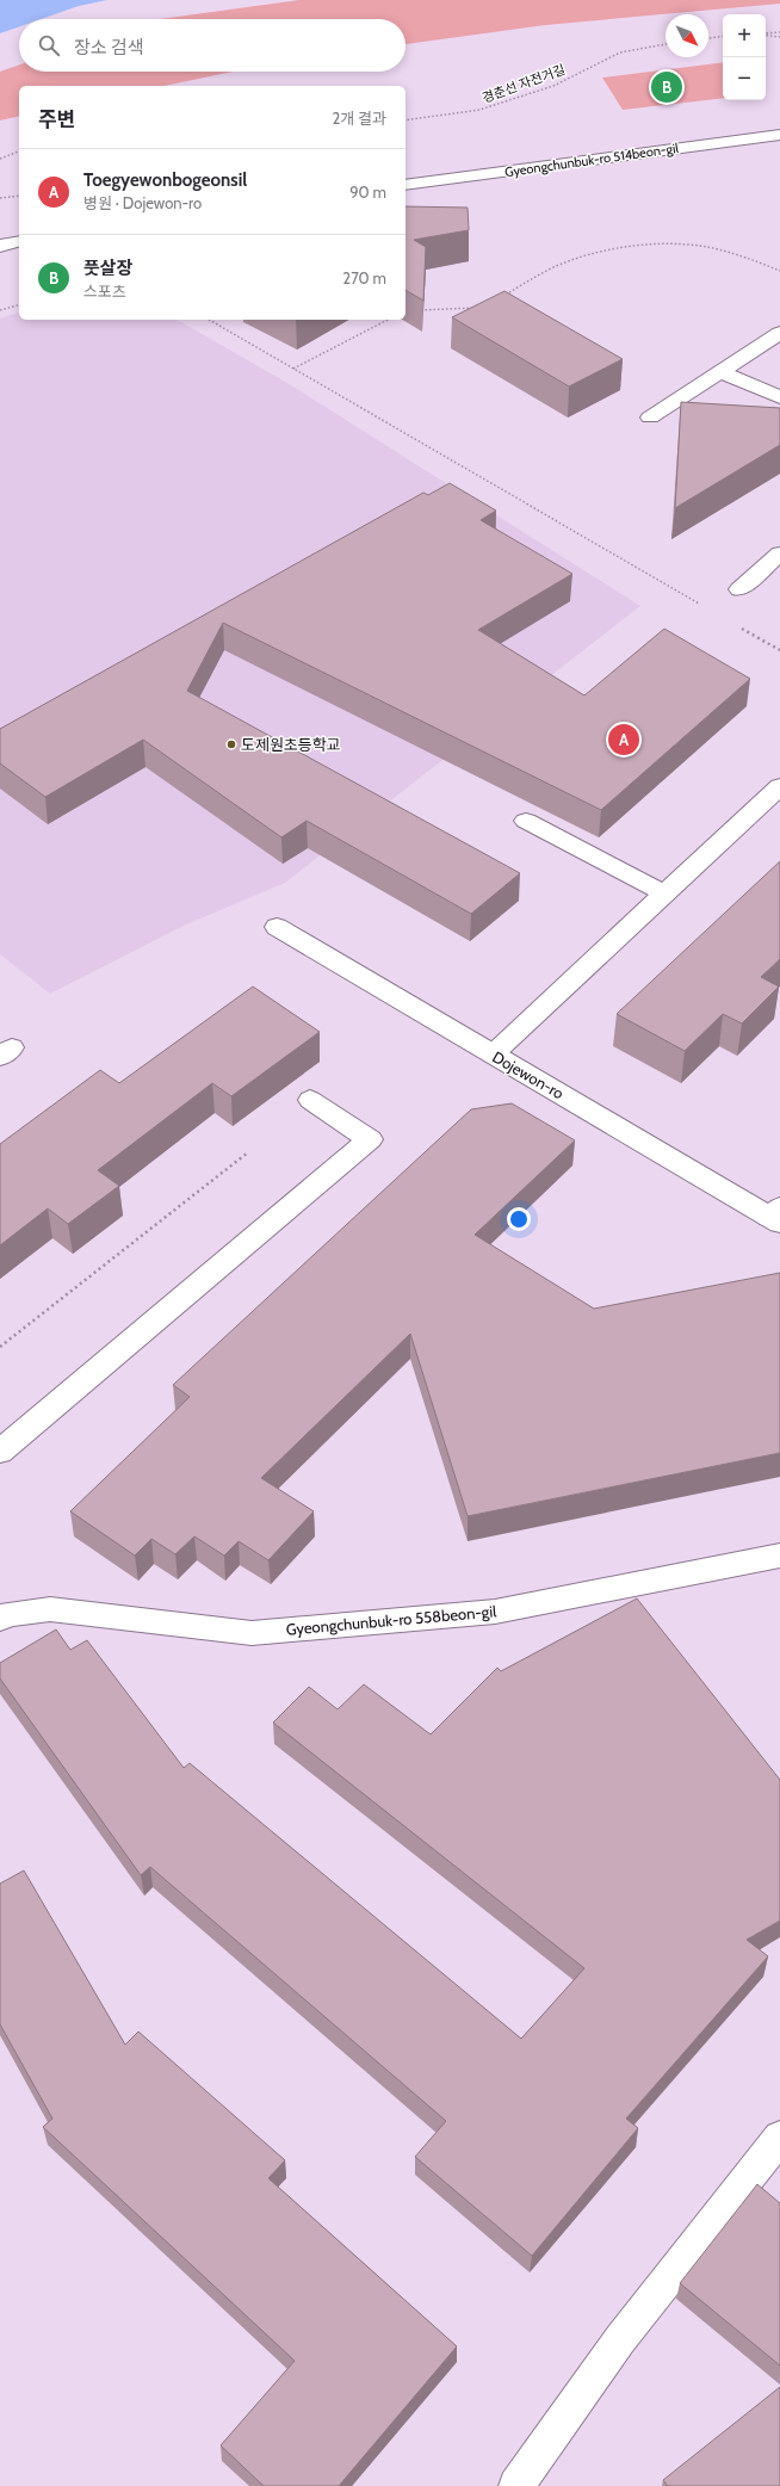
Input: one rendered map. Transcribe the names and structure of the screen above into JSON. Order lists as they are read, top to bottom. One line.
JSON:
{"streets":{"street":["Gyeongchunbuk-ro 514beon-gil","Dojewon-ro","Gyeongchunbuk-ro 558beon-gil"],"path":["경춘선 자전거길"]},"places":["도제원초등학교"],"north":"bottom right","page":{"map_buttons":["+","−"],"search":"장소 검색","pins":["B","A"],"heading":["주변","2개 결과"],"list":[{"mark":"A","name":"Toegyewonbogeonsil","note":"병원 · Dojewon-ro","value":"90 m"},{"mark":"B","name":"풋살장","note":"스포츠","value":"270 m"}]}}
